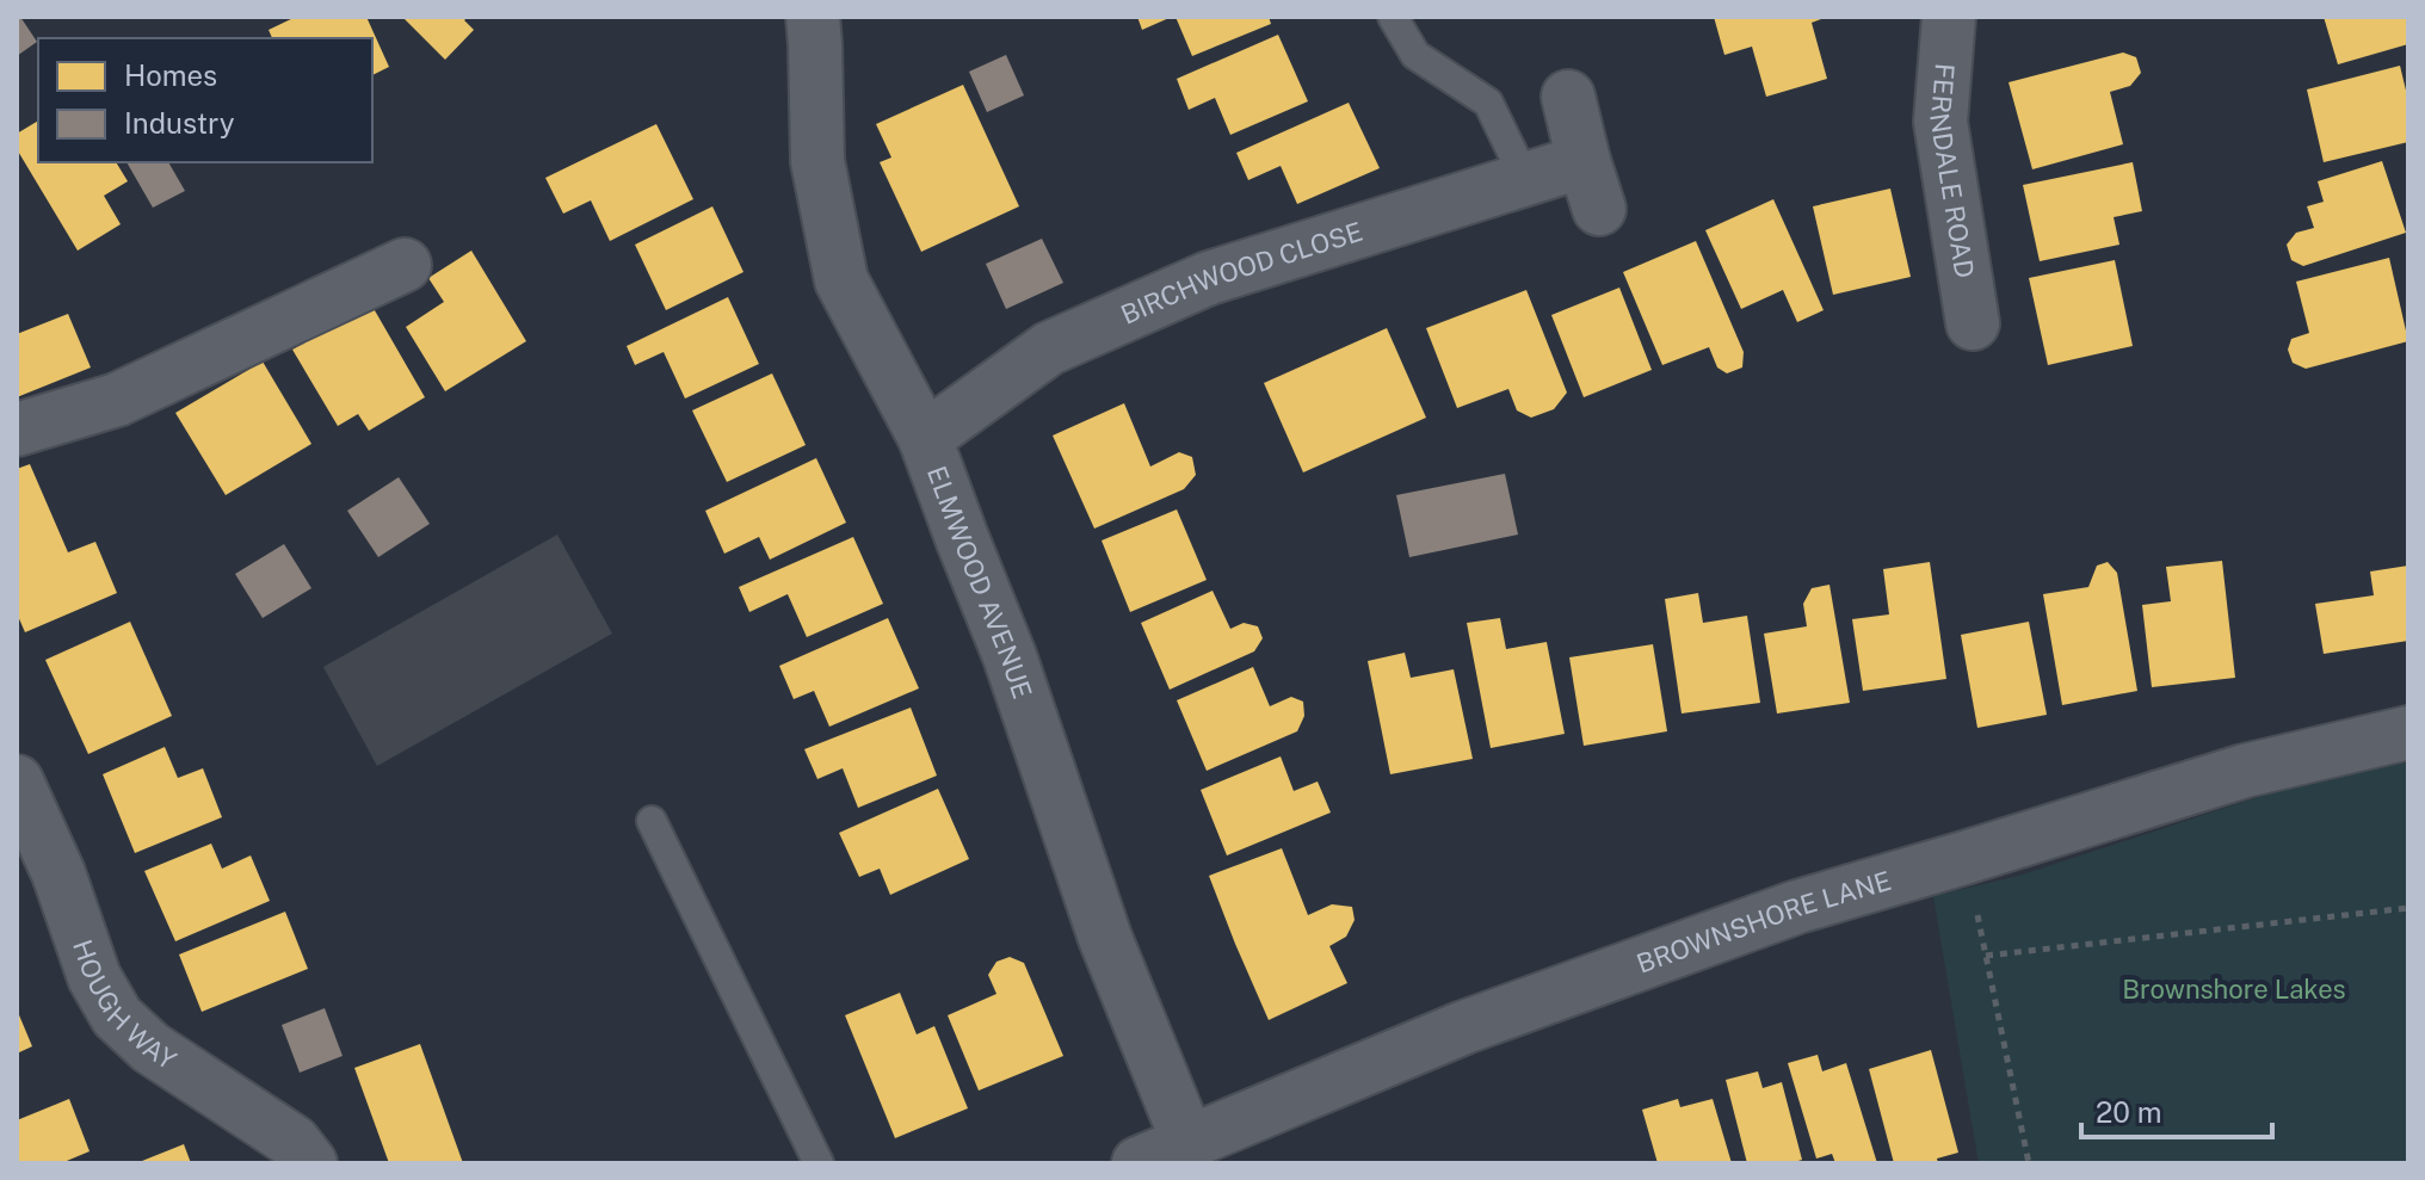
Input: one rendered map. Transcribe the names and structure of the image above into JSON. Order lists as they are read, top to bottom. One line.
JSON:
{"streets":{"street":["FERNDALE ROAD","BIRCHWOOD CLOSE","ELMWOOD AVENUE","BROWNSHORE LANE","HOUGH WAY"]},"crossings":[["BIRCHWOOD CLOSE","ELMWOOD AVENUE"],["ELMWOOD AVENUE","BROWNSHORE LANE"]],"parks":["Brownshore Lakes"],"legend":["Homes","Industry"],"scale_bar":"20 m"}
